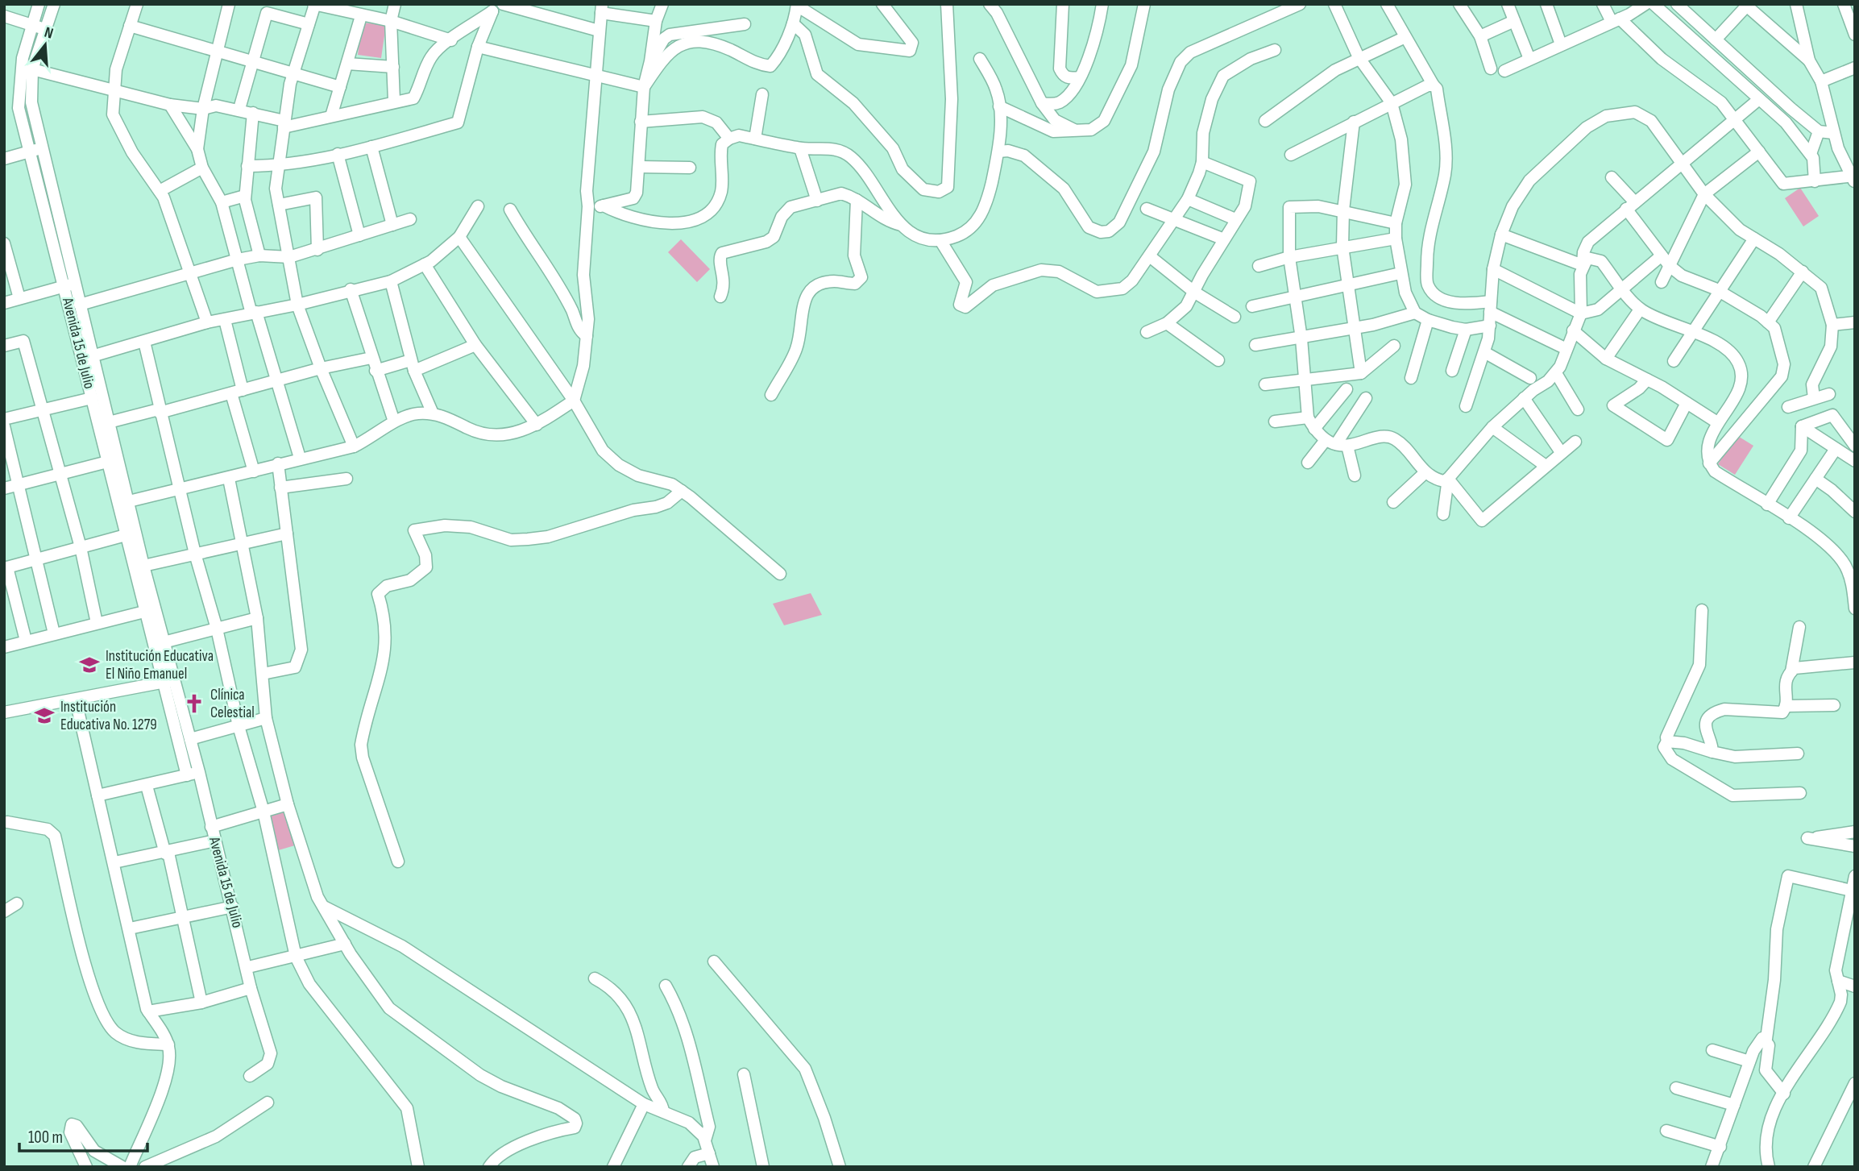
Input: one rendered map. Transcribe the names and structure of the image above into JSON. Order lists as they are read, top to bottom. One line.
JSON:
{"streets":{"street":["Avenida 15 de Julio"]},"places":{"school or university":["Institución Educativa El Niño Emanuel","Institución Educativa No. 1279"],"church":["Clínica Celestial"]},"scale_bar":"100 m","north":"top"}
